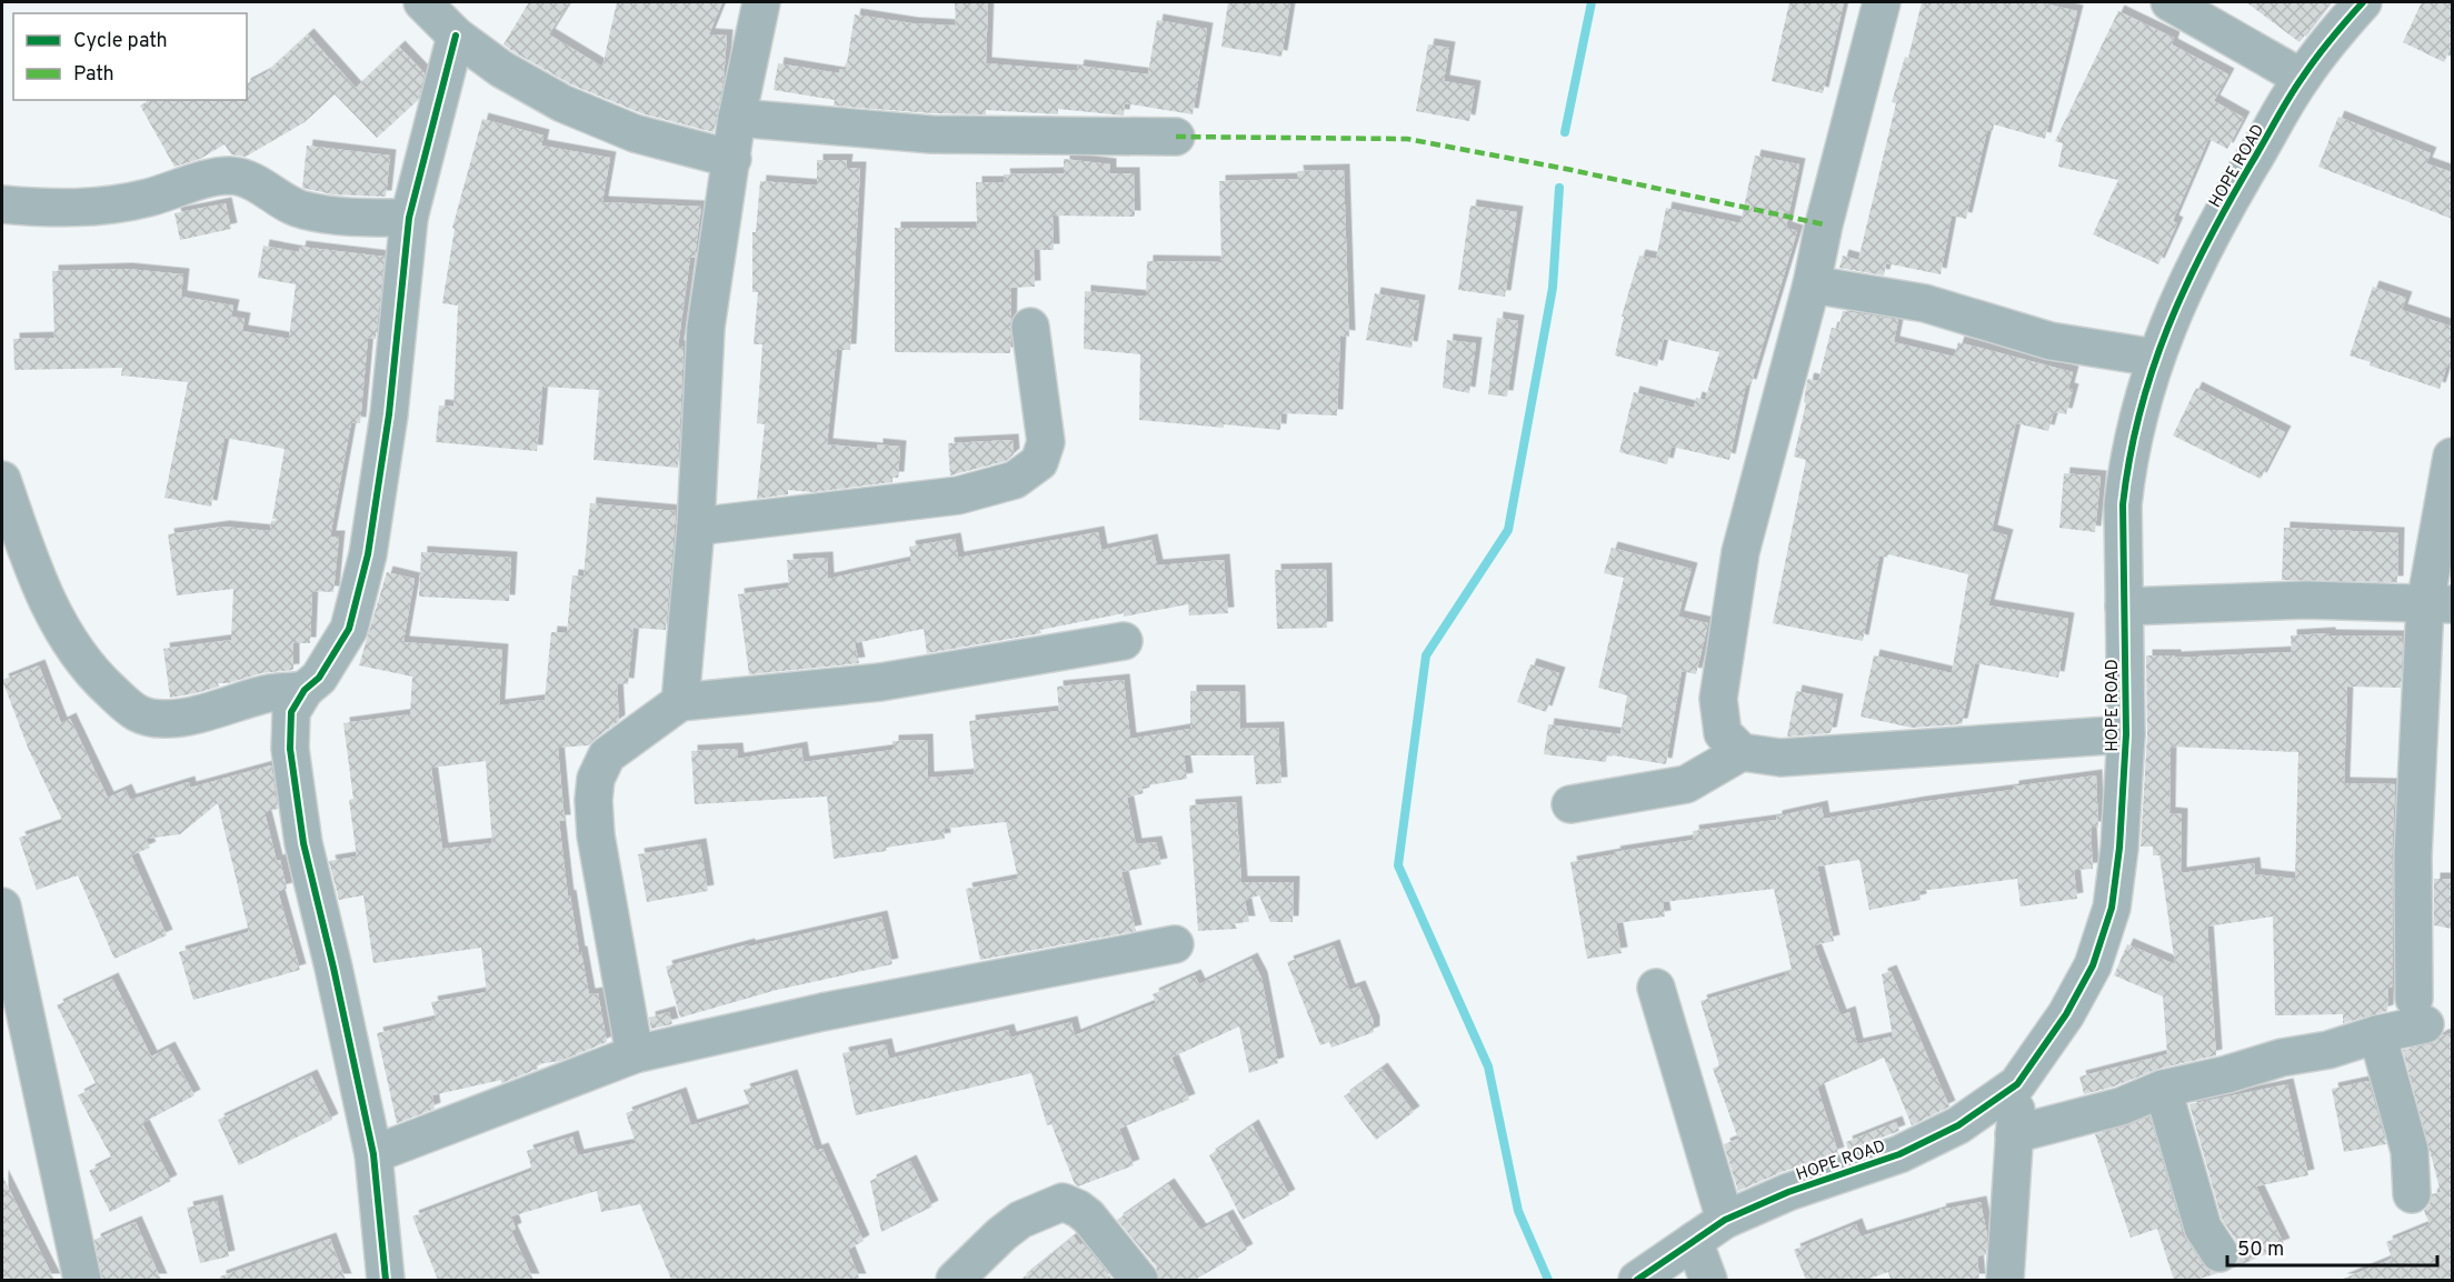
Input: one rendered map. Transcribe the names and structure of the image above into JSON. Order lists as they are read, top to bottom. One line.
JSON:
{"streets":{"street":["HOPE ROAD"]},"legend":["Cycle path","Path"],"scale_bar":"50 m"}
